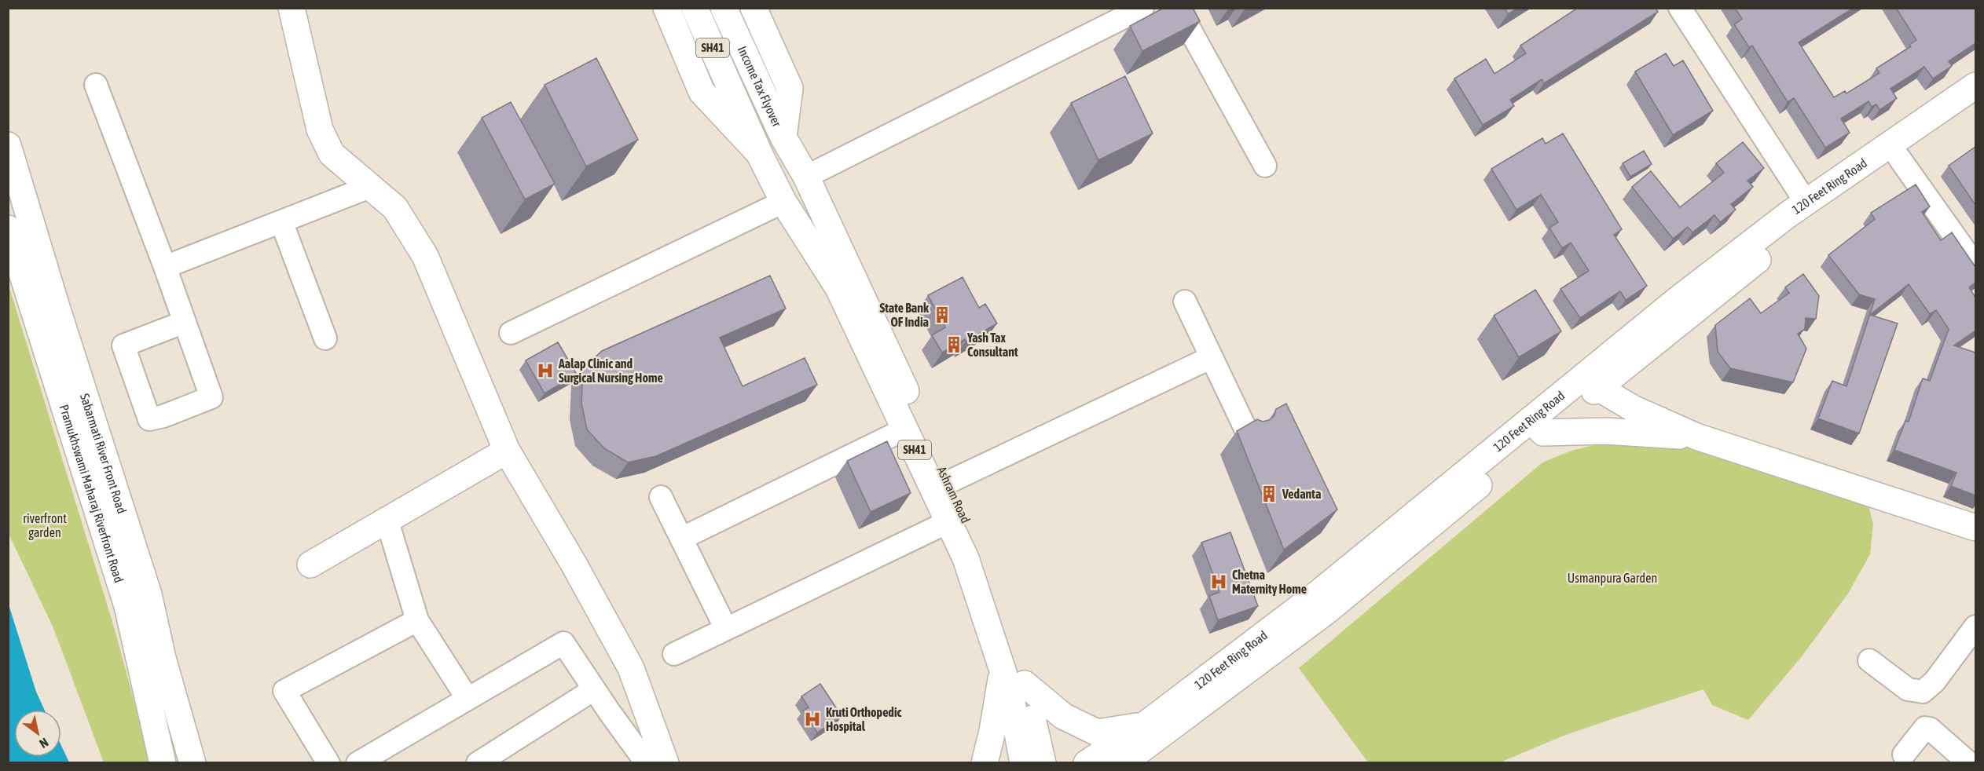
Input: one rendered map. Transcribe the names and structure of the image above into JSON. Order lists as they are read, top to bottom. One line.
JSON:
{"streets":{"main road":["SH41","Income Tax Flyover","120 Feet Ring Road","Sabarmati River Front Road","Pramukhswami Maharaj Riverfront Road","Ashram Road"]},"crossings":[["SH41","Ashram Road"],["Income Tax Flyover","Ashram Road"]],"parks":["riverfront garden","Usmanpura Garden"],"places":{"building":["State Bank OF India","Yash Tax Consultant","Vedanta"],"hospital":["Aalap Clinic and Surgical Nursing Home","Chetna Maternity Home","Kruti Orthopedic Hospital"]},"north":"bottom right"}
